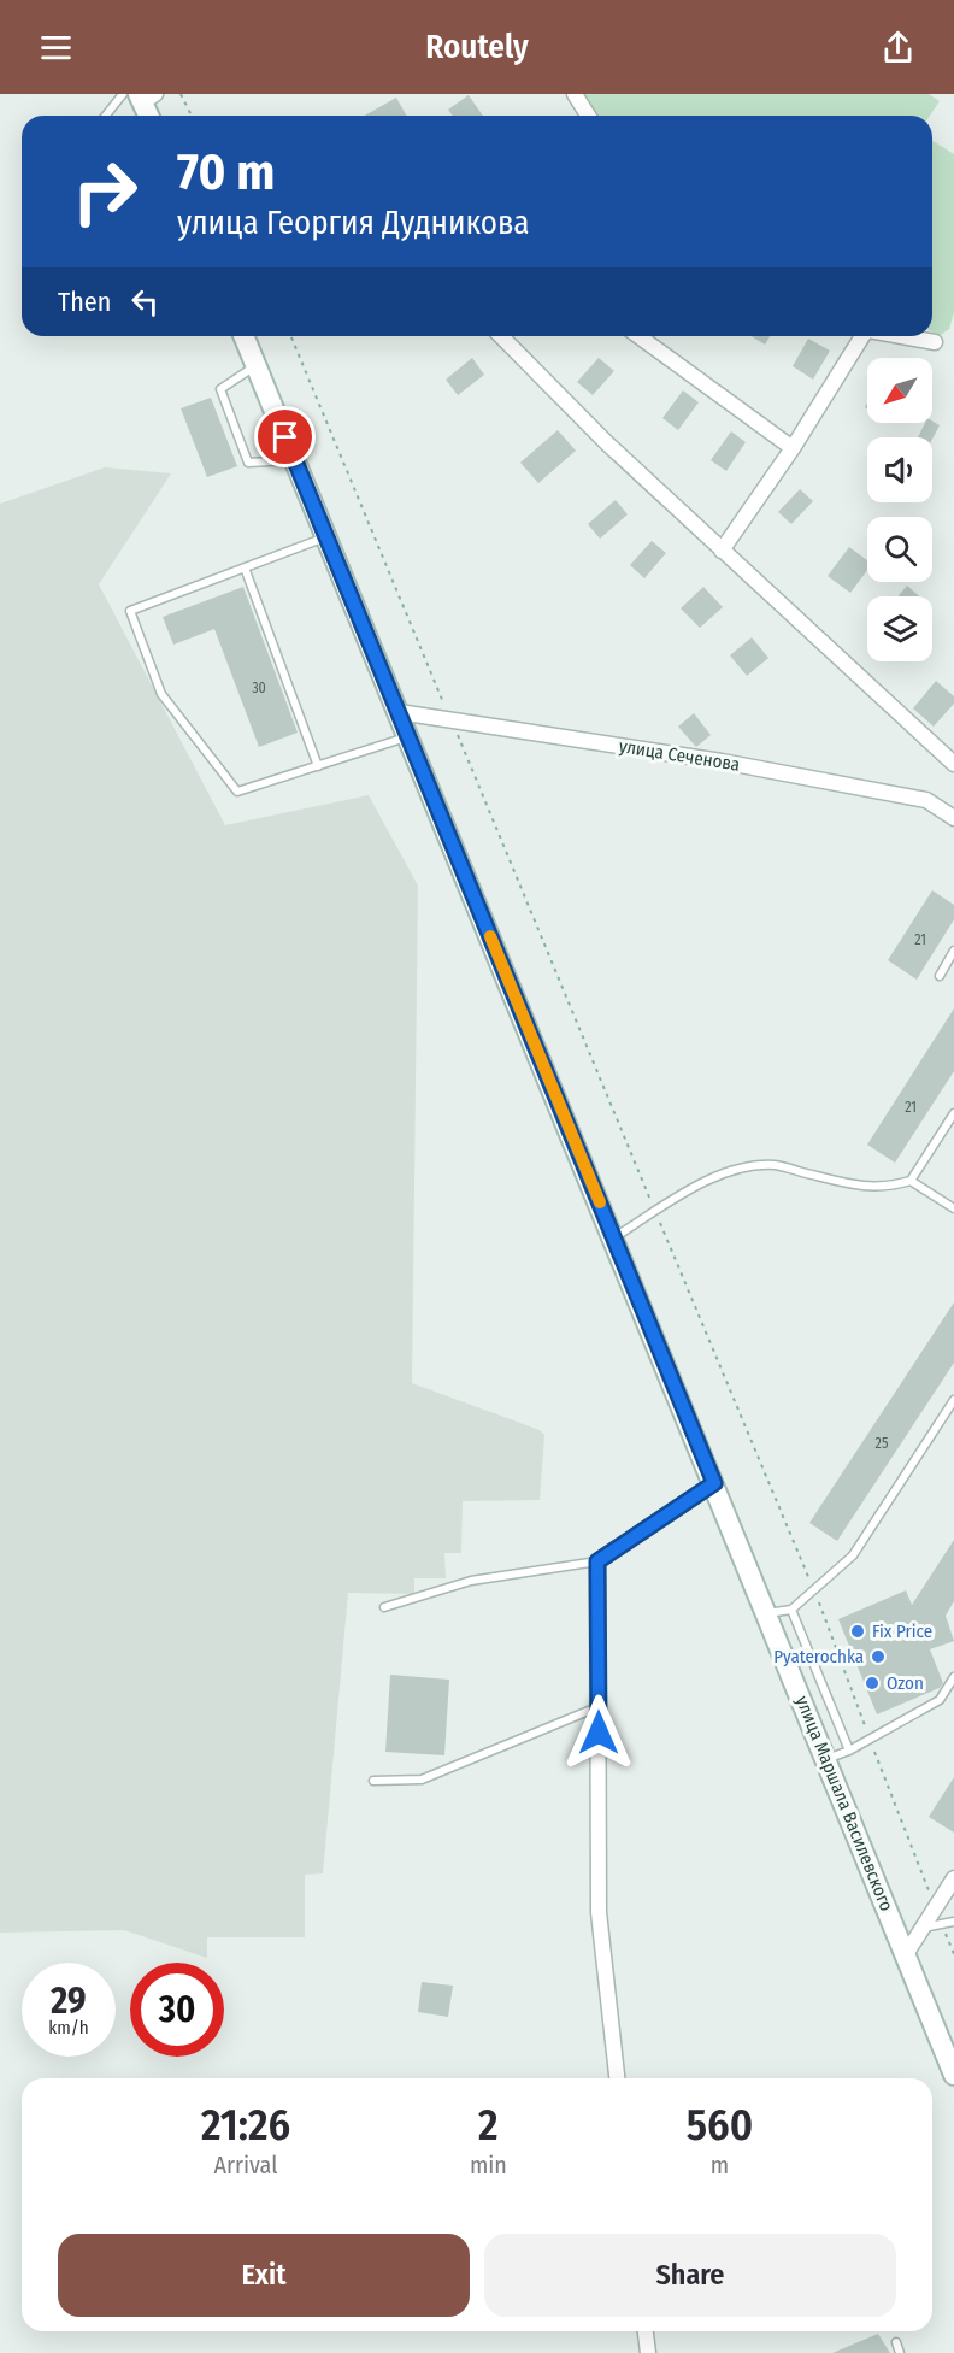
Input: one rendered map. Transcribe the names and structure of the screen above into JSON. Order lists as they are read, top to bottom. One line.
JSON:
{"streets":{"street":["улица Сеченова","улица Маршала Василевского"]},"crossings":[["улица Сеченова","улица Маршала Василевского"]],"places":["Fix Price","Pyaterochka","Ozon"],"house_numbers":["30","21","21","25"],"north":"bottom left","page":{"header":"Routely","turn":["70 m","улица Георгия Дудникова"],"then":"Then","speed":"29 km/h","limit":"30","eta":["21:26","Arrival","2","min","560","m"],"buttons":["Exit","Share"]}}
